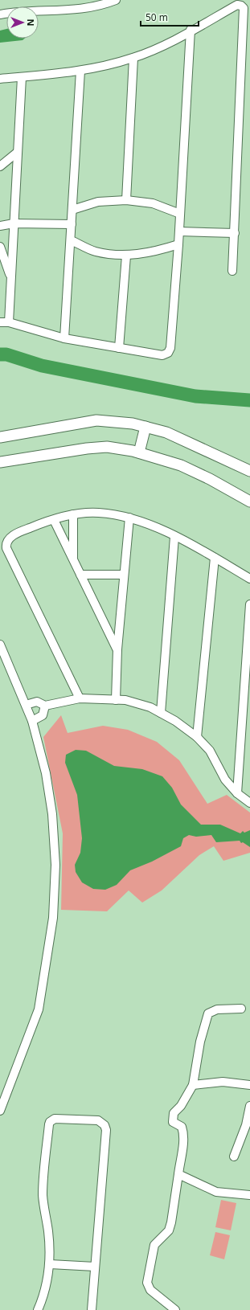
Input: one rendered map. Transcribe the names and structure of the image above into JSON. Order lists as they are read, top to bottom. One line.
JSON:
{"scale_bar":"50 m","north":"right"}
